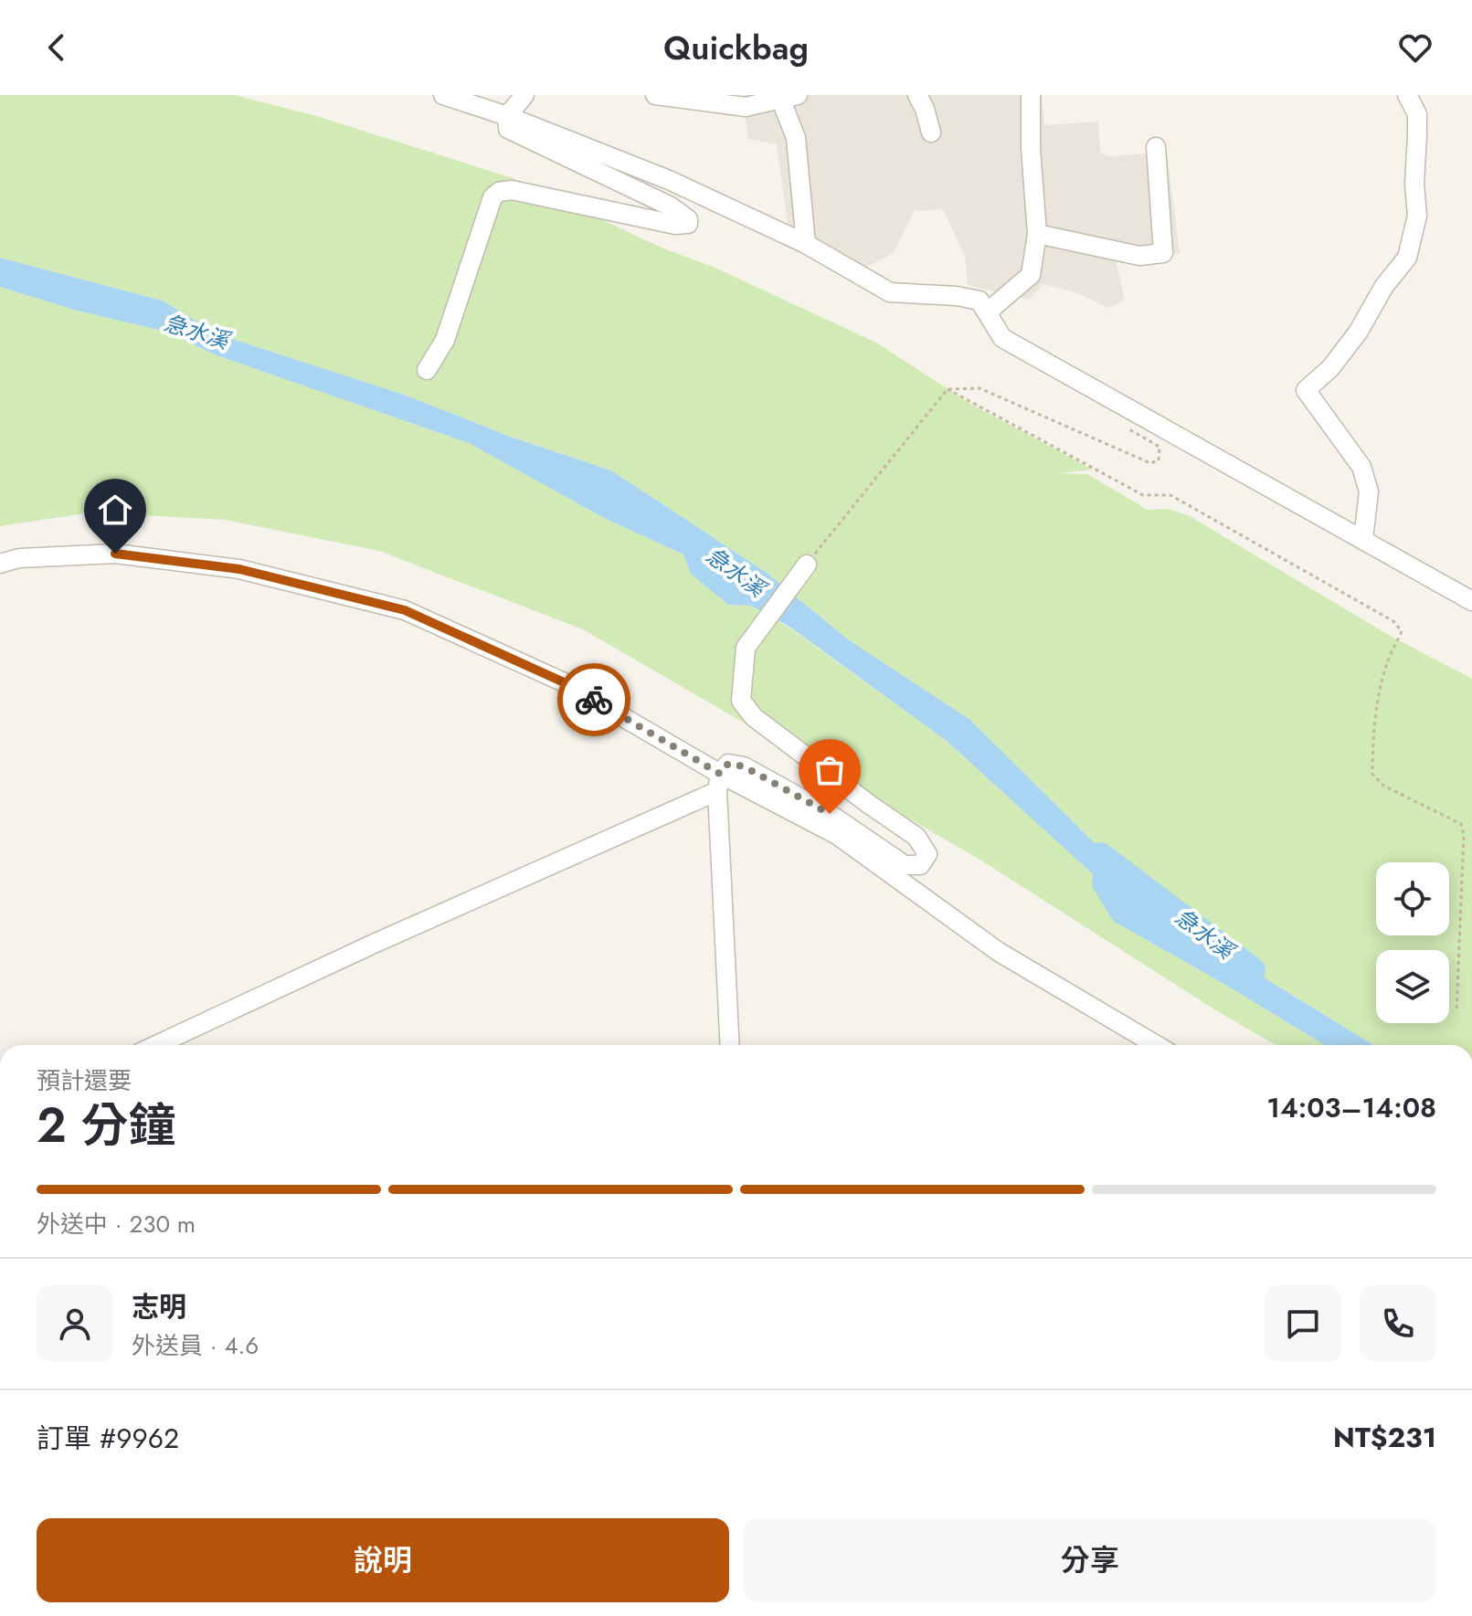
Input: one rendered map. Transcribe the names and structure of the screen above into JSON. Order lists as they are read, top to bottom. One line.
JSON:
{"water":["急水溪"],"page":{"header":"Quickbag","heading":["2 分鐘","預計還要","14:03–14:08"],"panel":["志明","外送員 · 4.6","訂單 #9962","NT$231"],"bar":"外送中 · 230 m","buttons":["說明","分享"]}}
